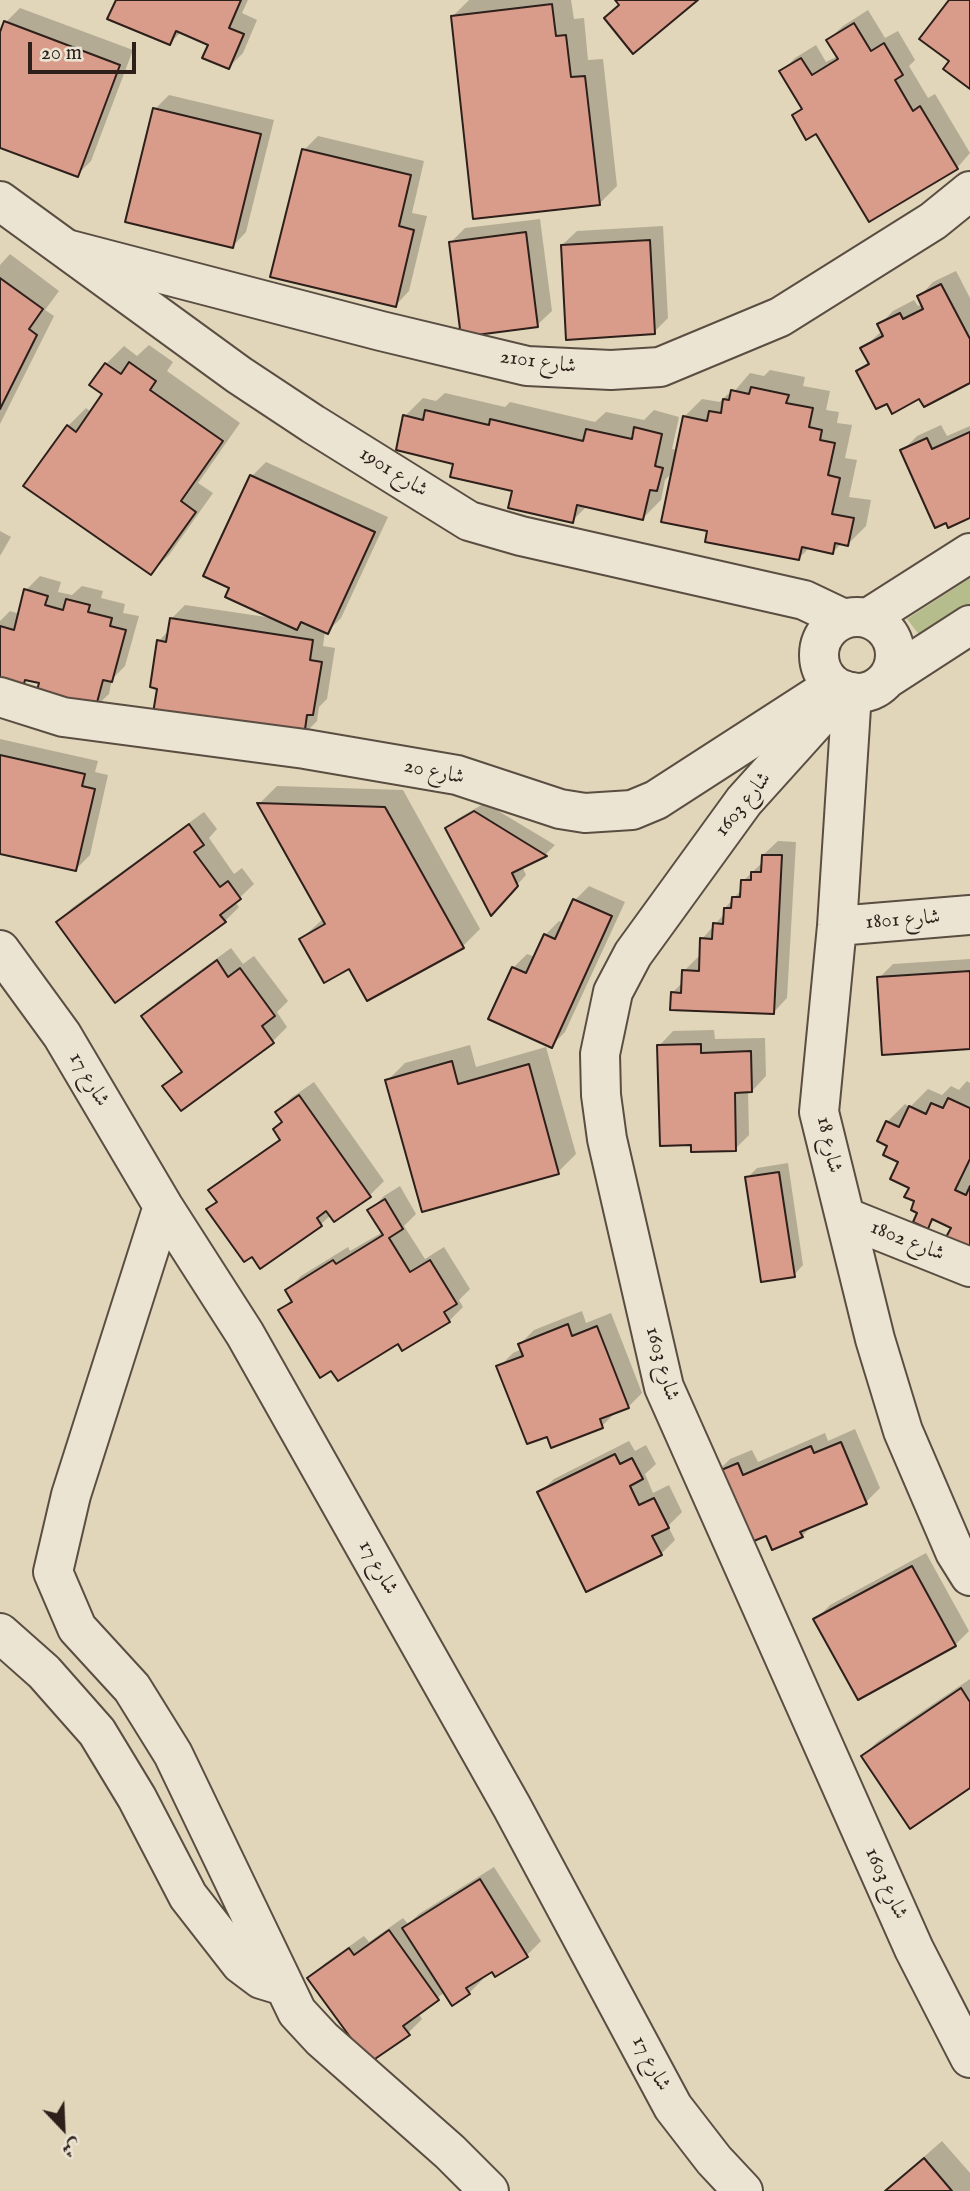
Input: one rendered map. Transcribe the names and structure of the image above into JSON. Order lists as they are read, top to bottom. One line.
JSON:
{"streets":{"street":["شارع 2101","شارع 1901","شارع 20","شارع 1603","شارع 1801","شارع 17","شارع 18","شارع 1802"]},"crossings":[["شارع 2101","شارع 1901"],["شارع 1901","شارع 20"],["شارع 1901","شارع 1603"],["شارع 1901","شارع 18"],["شارع 20","شارع 1603"],["شارع 20","شارع 18"],["شارع 1603","شارع 18"],["شارع 1801","شارع 18"],["شارع 18","شارع 1802"]],"scale_bar":"20 m","north":"bottom right"}
